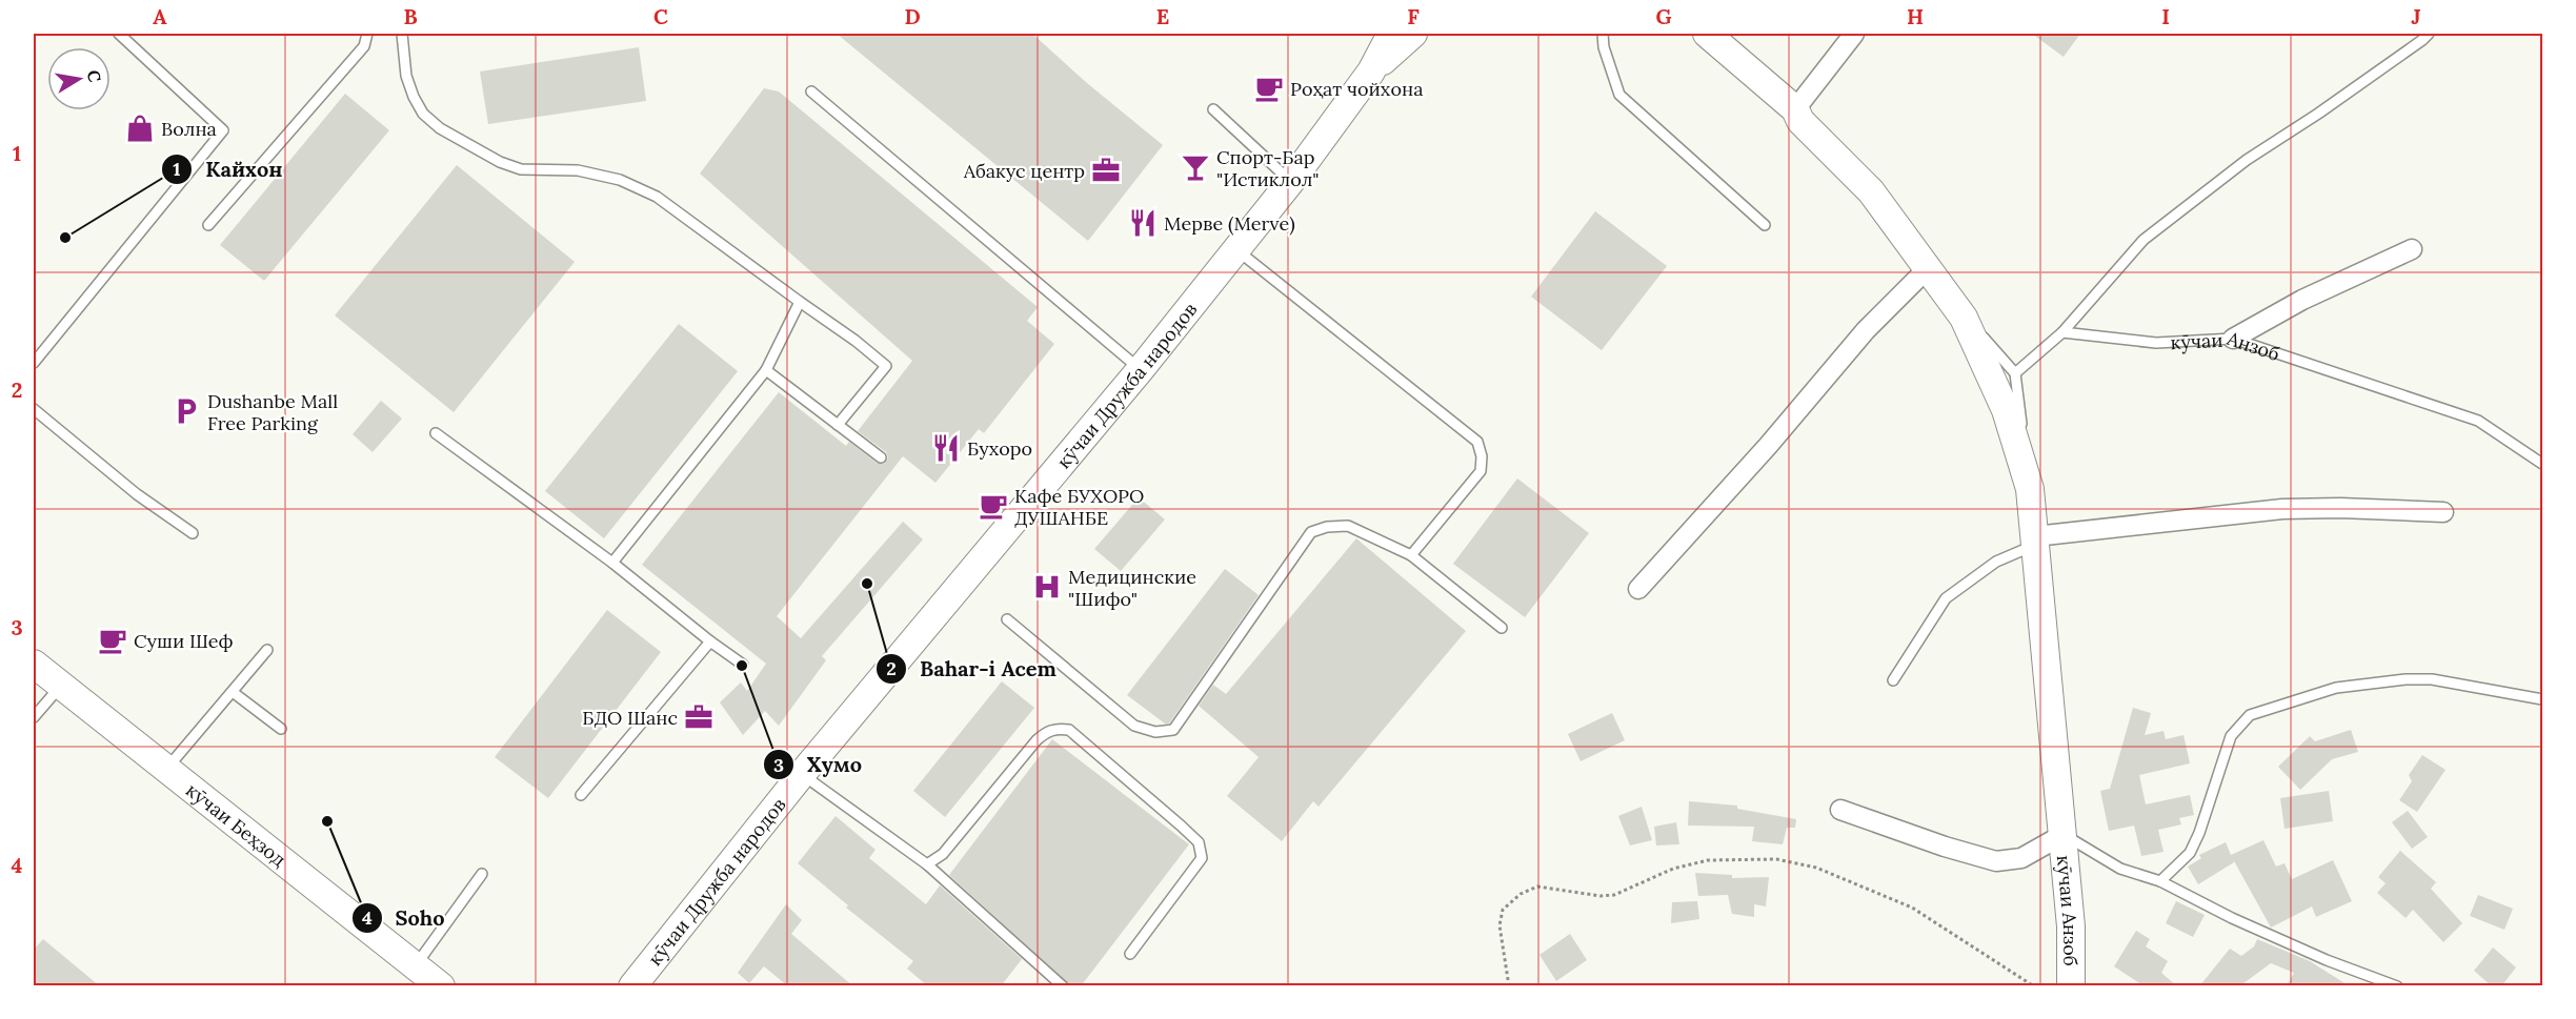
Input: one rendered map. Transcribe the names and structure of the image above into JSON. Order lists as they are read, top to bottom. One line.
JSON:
{"streets":{"street":["кӯчаи Анзоб","кӯчаи Дружба народов","кӯчаи Беҳзод"]},"places":{"cafe":["Роҳат чойхона","Кафе БУХОРО ДУШАНБЕ","Суши Шеф"],"shop":["Волна"],"bar":["Спорт-Бар \"Истиклол\""],"office":["Абакус центр","БДО Шанс"],"restaurant":["Мерве (Merve)","Бухоро"],"other":["Кайхон","Bahar-i Acem","Хумо","Soho"],"parking":["Dushanbe Mall Free Parking"],"hospital":["Медицинские \"Шифо\""]},"north":"right","grid":{"columns":["A","B","C","D","E","F","G","H","I","J"],"rows":["1","2","3","4"]}}
